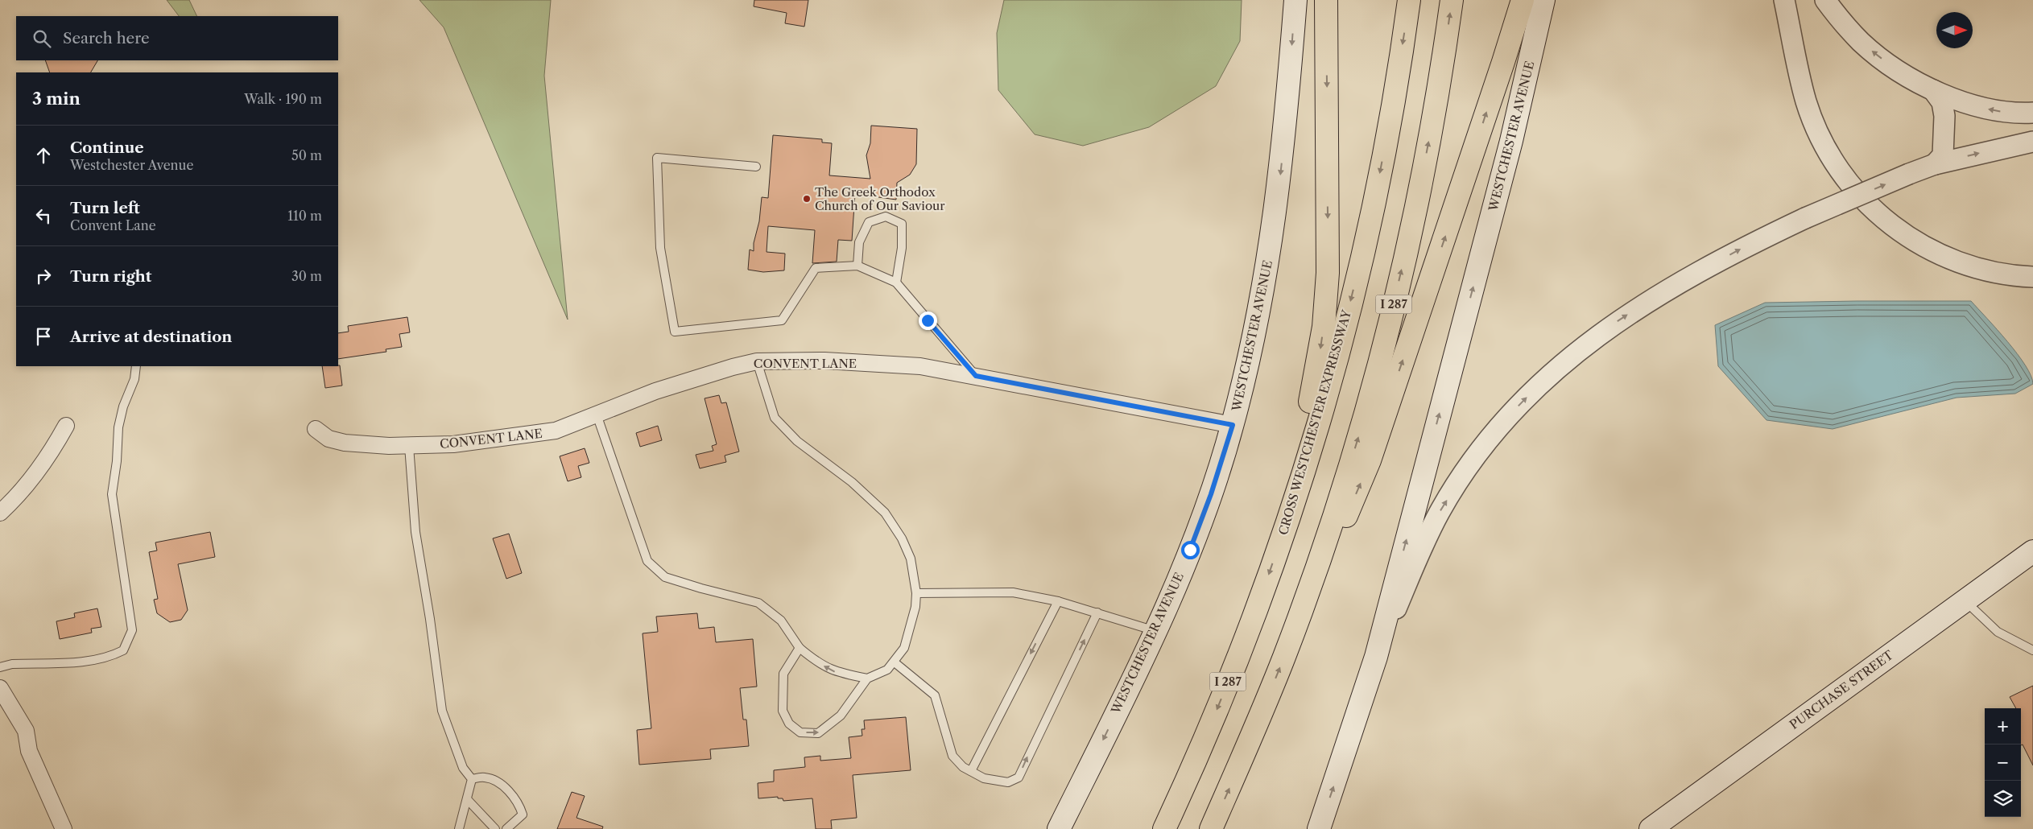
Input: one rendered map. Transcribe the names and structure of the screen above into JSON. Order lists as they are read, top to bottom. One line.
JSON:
{"streets":{"highway":["I 287","CROSS WESTCHESTER EXPRESSWAY"],"main road":["WESTCHESTER AVENUE","PURCHASE STREET"],"street":["CONVENT LANE"]},"crossings":[["WESTCHESTER AVENUE","CONVENT LANE"]],"places":["The Greek Orthodox Church of Our Saviour"],"north":"right","page":{"search":"Search here","heading":["3 min","Walk · 190 m"],"list":[["Continue","Westchester Avenue","50 m"],["Turn left","Convent Lane","110 m"],["Turn right","30 m"],"Arrive at destination"],"map_buttons":["+","−"]}}
